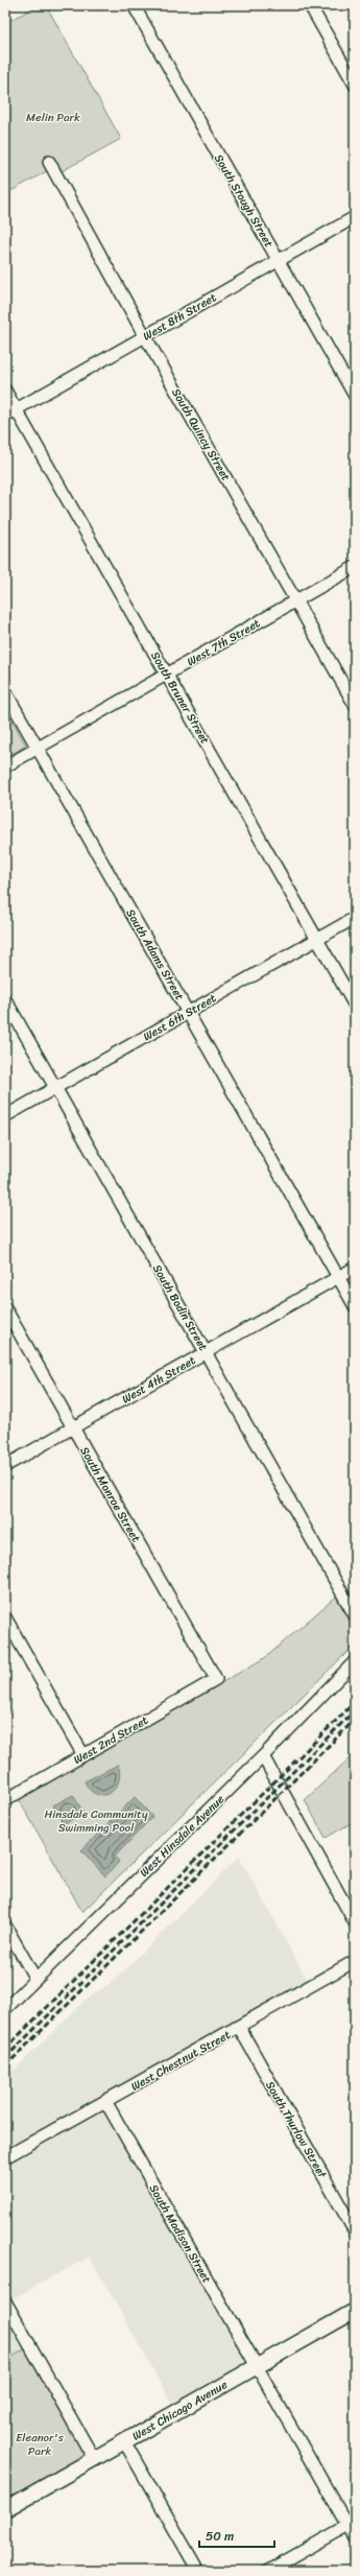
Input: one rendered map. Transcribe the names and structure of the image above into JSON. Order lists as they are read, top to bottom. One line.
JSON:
{"streets":{"main road":["West Chicago Avenue"],"street":["South Stough Street","West 8th Street","South Quincy Street","West 7th Street","South Bruner Street","South Adams Street","West 6th Street","South Bodin Street","West 4th Street","South Monroe Street","West 2nd Street","West Hinsdale Avenue","West Chestnut Street","South Thurlow Street","South Madison Street"]},"crossings":[["South Stough Street","West 8th Street"],["West 8th Street","South Quincy Street"],["West 8th Street","South Bruner Street"],["South Quincy Street","West 7th Street"],["West 7th Street","South Bruner Street"],["West 7th Street","South Adams Street"],["South Bruner Street","West 6th Street"],["South Adams Street","West 6th Street"],["South Adams Street","West 4th Street"],["West 6th Street","South Bodin Street"],["South Bodin Street","West 4th Street"],["West 4th Street","South Monroe Street"],["South Monroe Street","West 2nd Street"],["West Chestnut Street","South Thurlow Street"],["West Chestnut Street","South Madison Street"],["South Madison Street","West Chicago Avenue"]],"parks":["Melin Park","Hinsdale Community Swimming Pool","Eleanor's Park"],"scale_bar":"50 m"}
